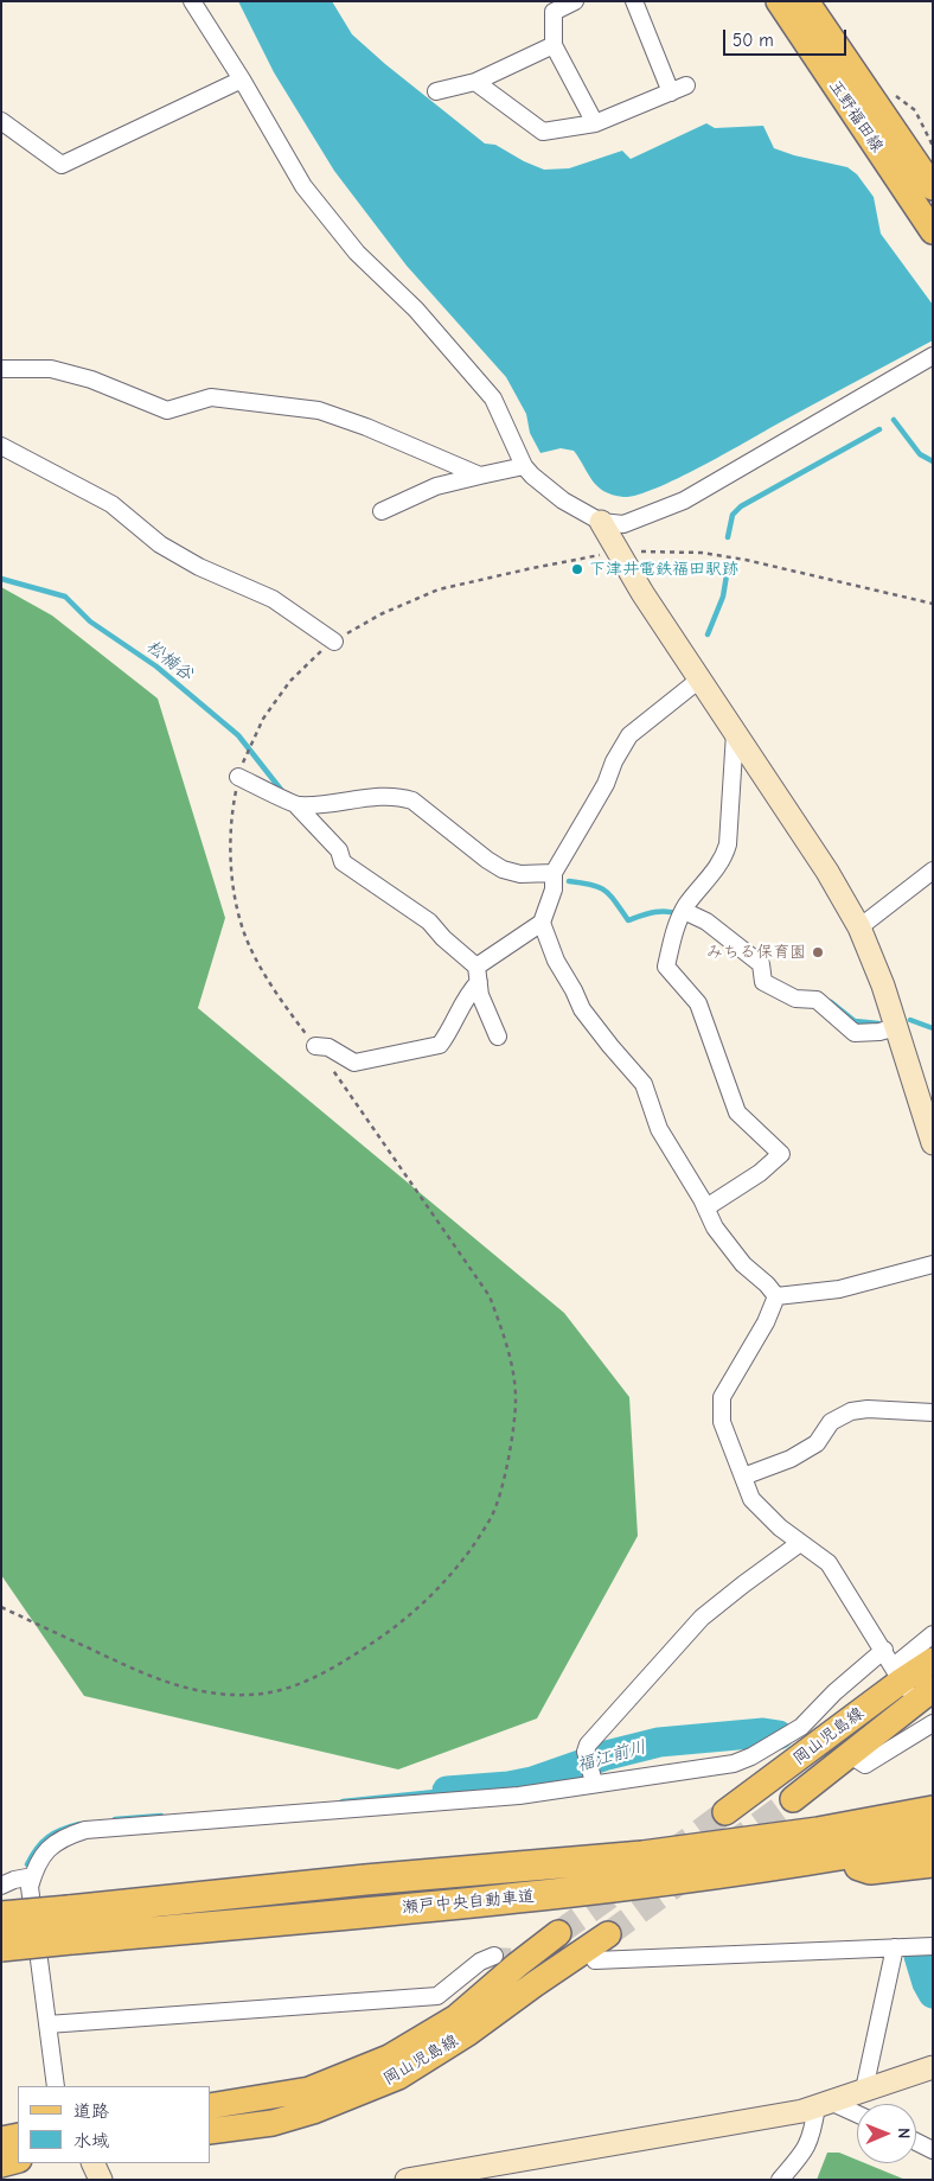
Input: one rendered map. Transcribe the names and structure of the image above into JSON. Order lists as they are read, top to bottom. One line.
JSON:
{"streets":{"highway":["瀬戸中央自動車道"],"main road":["玉野福田線","岡山児島線"]},"water":["松楠谷","福江前川"],"places":["下津井電鉄福田駅跡","みちる保育園"],"legend":["道路","水域"],"scale_bar":"50 m","north":"right"}
